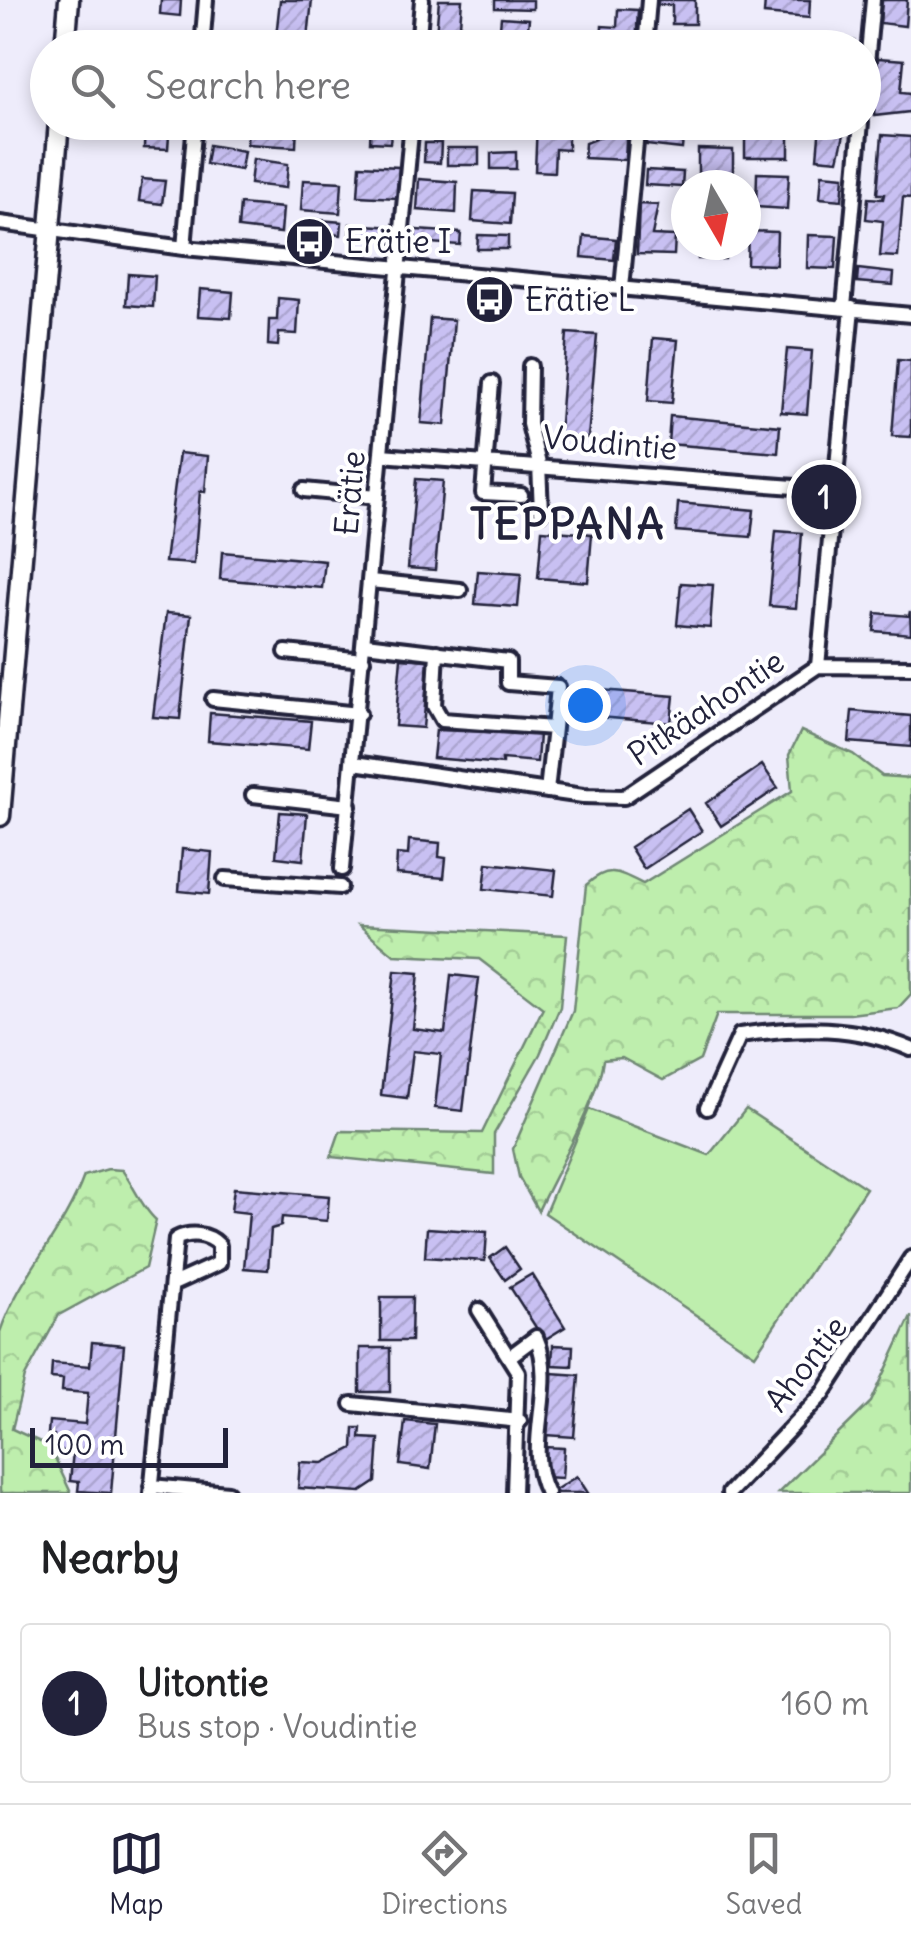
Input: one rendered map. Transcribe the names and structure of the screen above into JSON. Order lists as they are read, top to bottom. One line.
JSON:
{"streets":{"street":["Voudintie","Erätie","Pitkäahontie","Ahontie"]},"crossings":[["Voudintie","Erätie"],["Erätie","Pitkäahontie"]],"districts":["TEPPANA"],"places":{"bus stop":["Erätie I","Erätie L"]},"scale_bar":"100 m","north":"bottom","page":{"search":"Search here","pins":"1","scale":"100 m","heading":"Nearby","list":[{"mark":"1","name":"Uitontie","note":"Bus stop · Voudintie","value":"160 m"}],"nav":["Map","Directions","Saved"]}}
